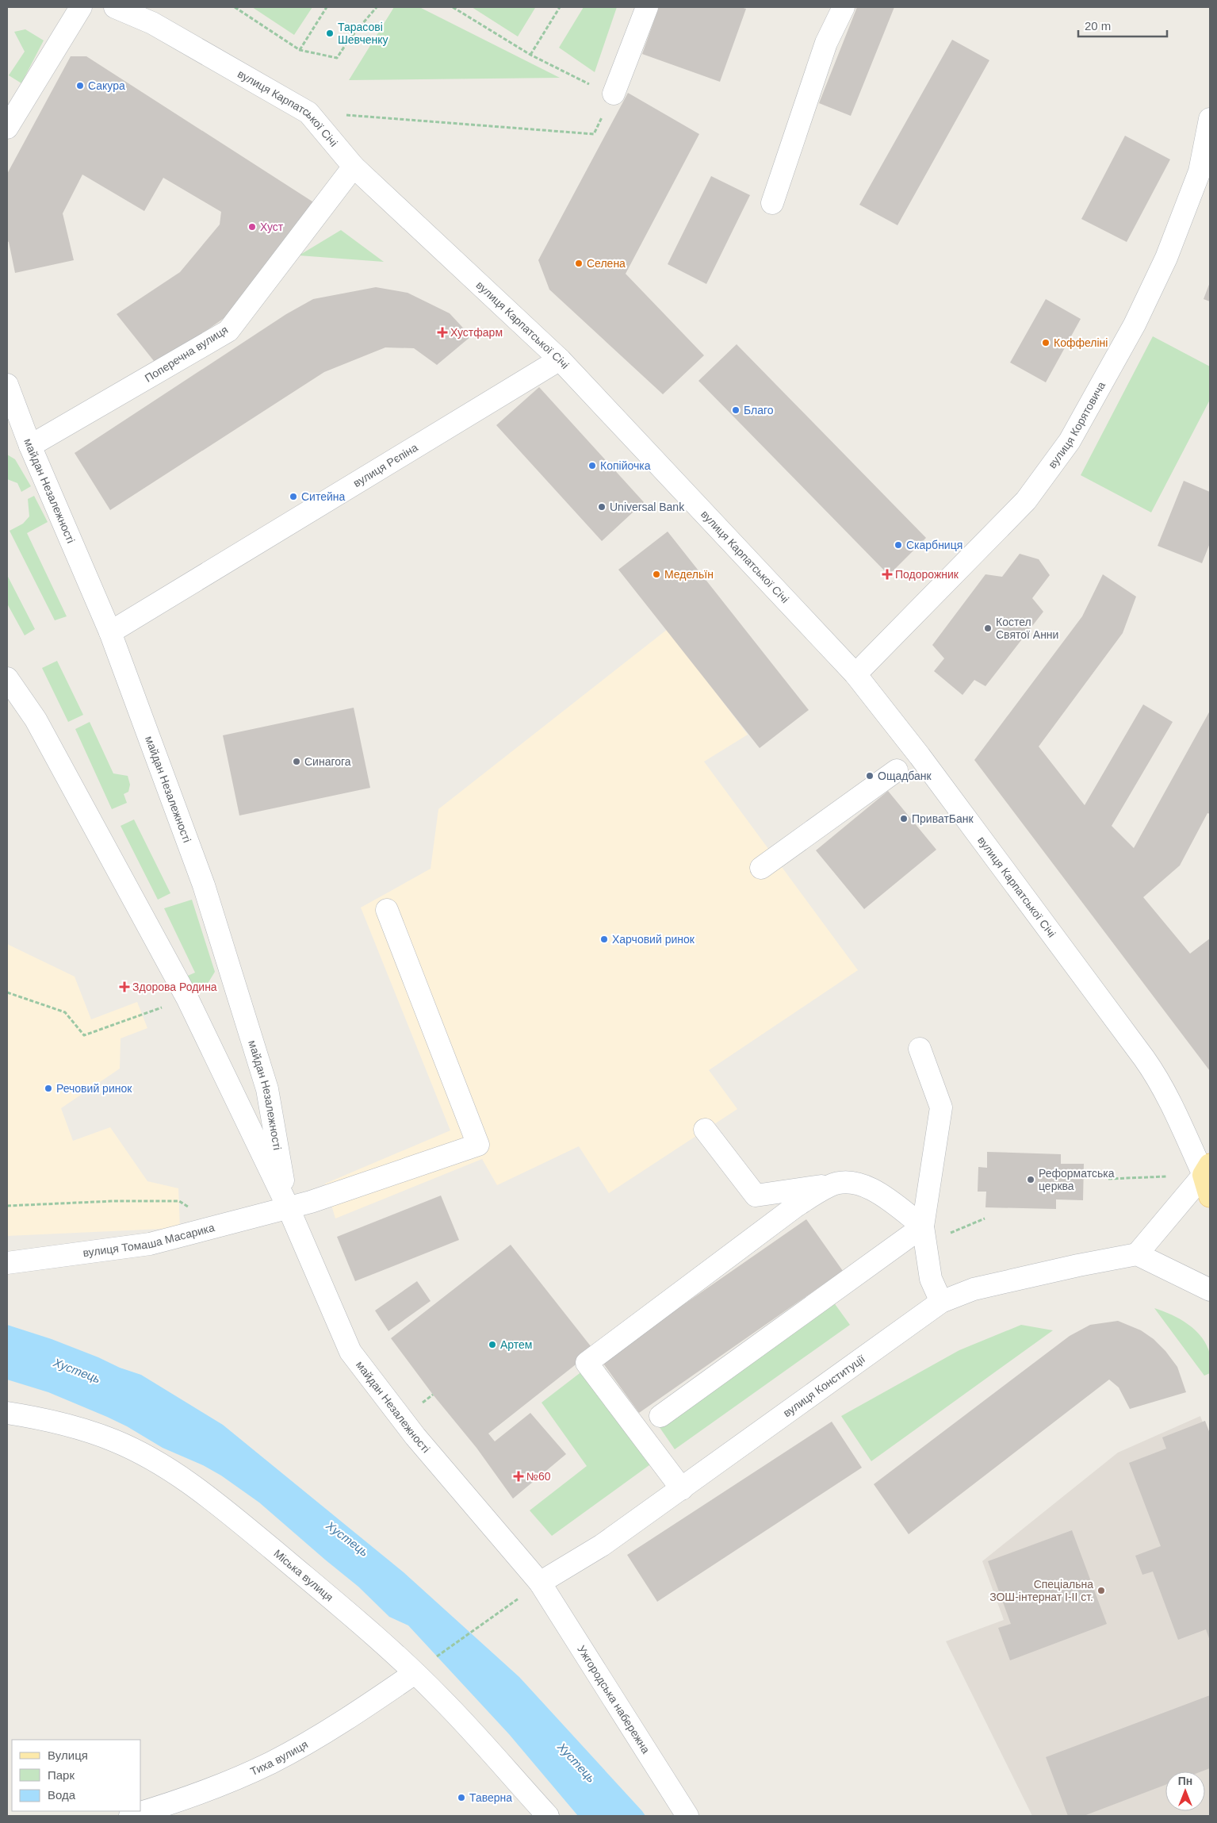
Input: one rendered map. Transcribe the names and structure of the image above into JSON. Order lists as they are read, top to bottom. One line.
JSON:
{"streets":{"main road":["вулиця Карпатської Січі"],"street":["Поперечна вулиця","вулиця Корятовича","вулиця Рєпіна","майдан Незалежності","вулиця Томаша Масарика","вулиця Конституції","Міська вулиця","Ужгородська набережна","Тиха вулиця"]},"crossings":[["вулиця Карпатської Січі","Поперечна вулиця"],["вулиця Карпатської Січі","вулиця Корятовича"],["вулиця Карпатської Січі","вулиця Рєпіна"],["Поперечна вулиця","майдан Незалежності"],["вулиця Рєпіна","майдан Незалежності"],["майдан Незалежності","вулиця Томаша Масарика"],["майдан Незалежності","вулиця Конституції"],["майдан Незалежності","Ужгородська набережна"],["вулиця Конституції","Ужгородська набережна"],["Міська вулиця","Тиха вулиця"]],"water":["Хустець"],"places":{"other":["Тарасові Шевченку","Сакура","Хуст","Селена","Коффеліні","Благо","Копійочка","Ситейна","Universal Bank","Скарбниця","Медельїн","Костел Святої Анни","Синагога","Ощадбанк","ПриватБанк","Харчовий ринок","Речовий ринок","Реформатська церква","Артем","Спеціальна ЗОШ-інтернат І-ІІ ст.","Таверна"],"health":["Хустфарм","Подорожник","Здорова Родина","№60"]},"legend":["Вулиця","Парк","Вода"],"scale_bar":"20 m","north":"top"}
